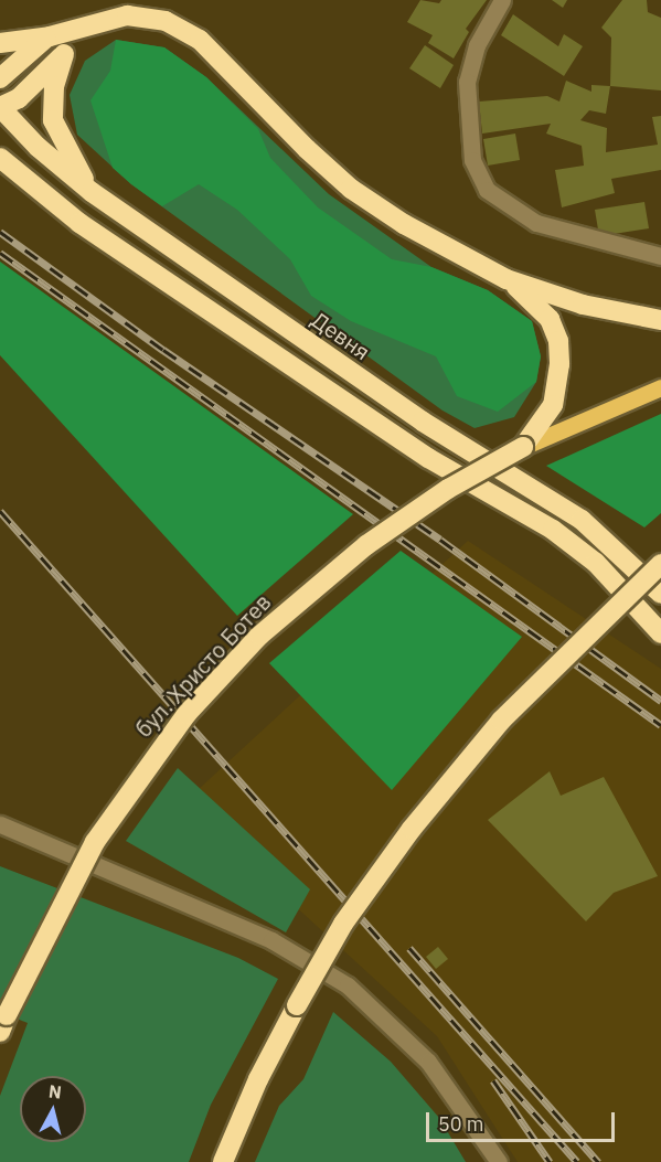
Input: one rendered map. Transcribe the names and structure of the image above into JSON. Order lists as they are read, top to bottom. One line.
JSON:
{"streets":{"highway":["Девня","бул. Христо Ботев"]},"scale_bar":"50 m","north":"top"}
